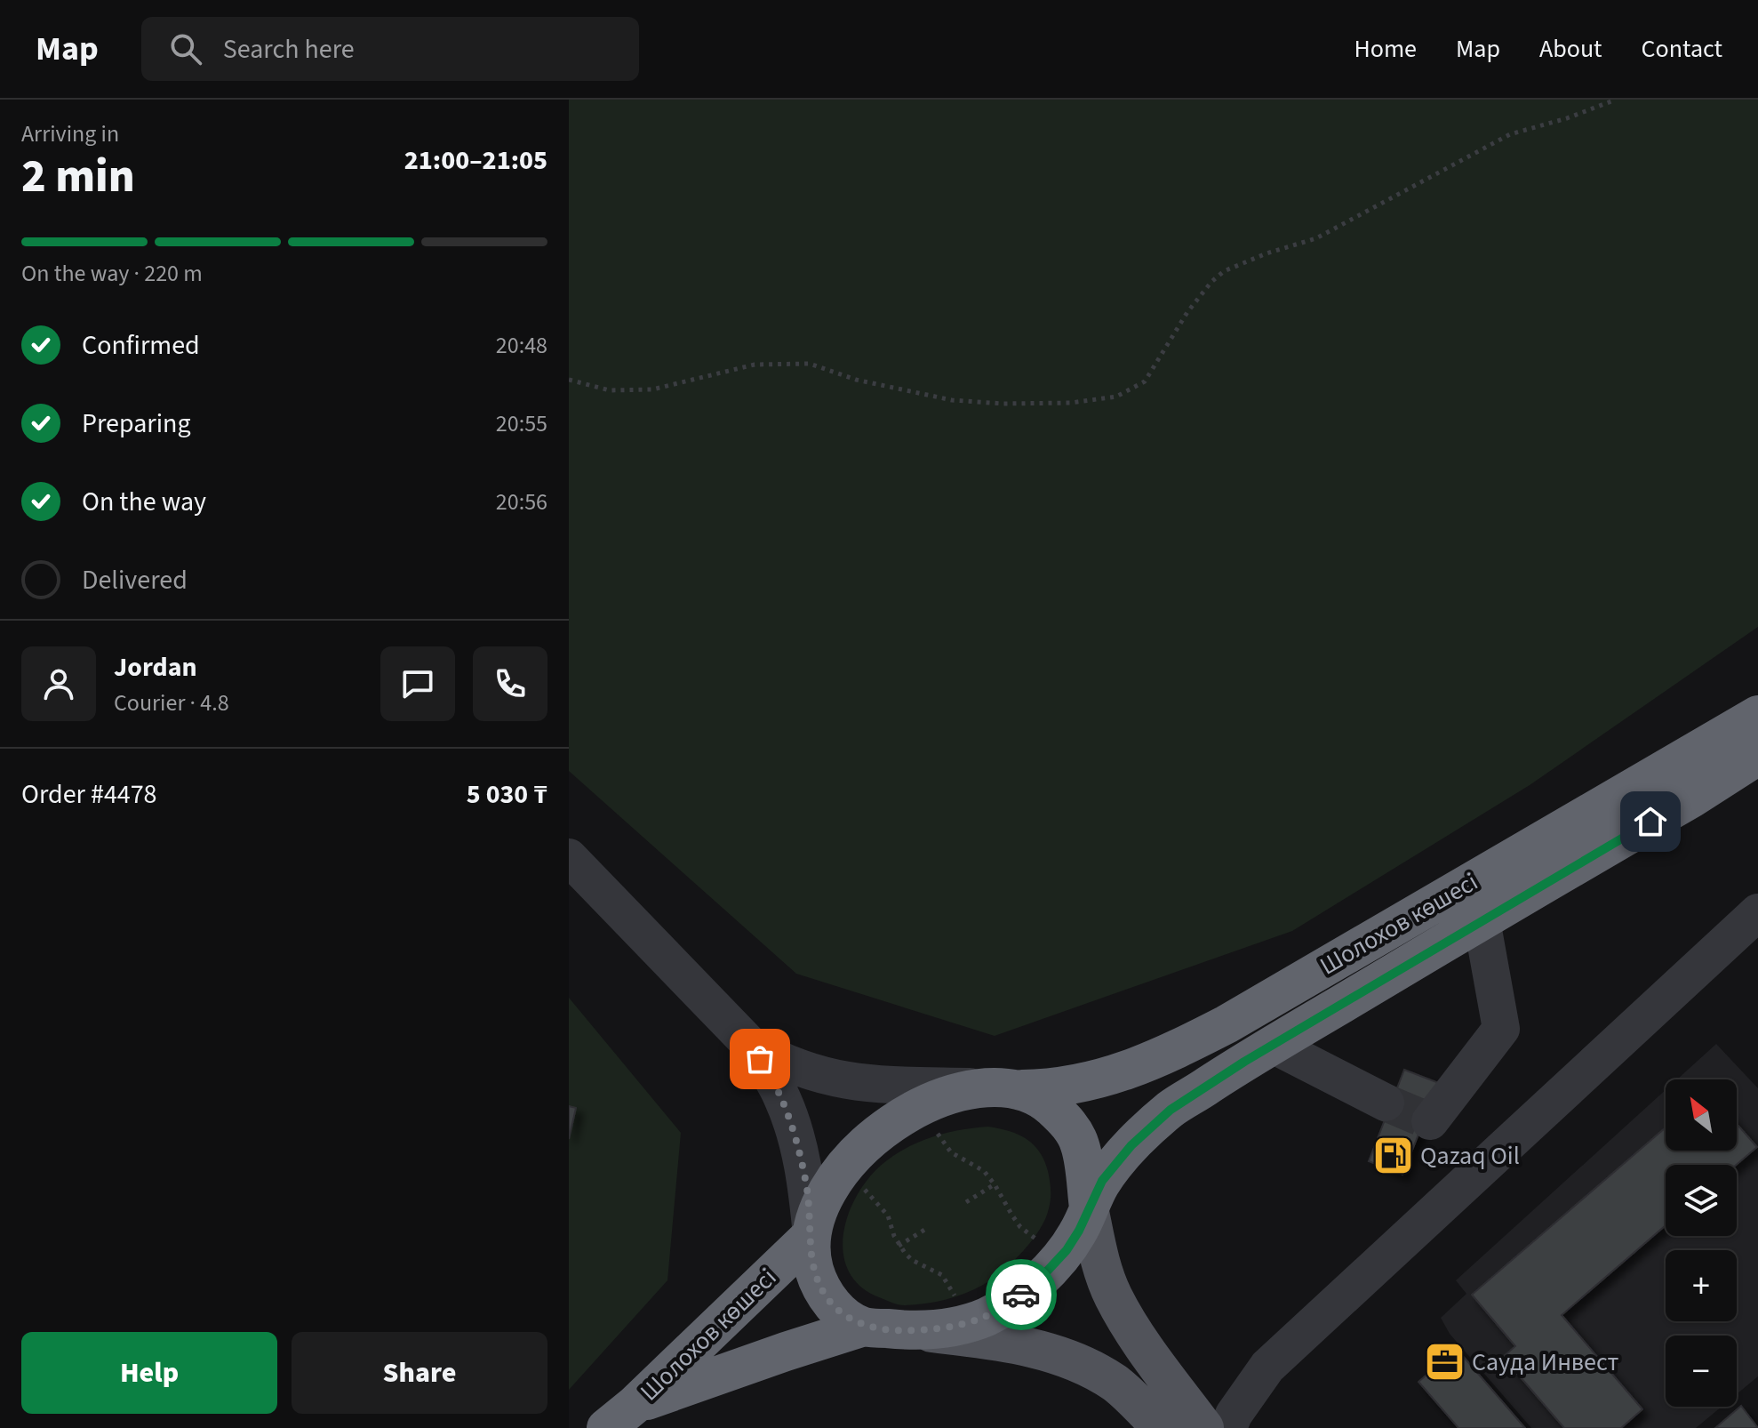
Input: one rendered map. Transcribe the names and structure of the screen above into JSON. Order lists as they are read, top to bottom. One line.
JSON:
{"streets":{"highway":["Шолохов көшесі"]},"places":{"fuel station":["Qazaq Oil"],"office":["Сауда Инвест"]},"north":"top left","page":{"header":"Map","search":"Search here","nav":["Home","Map","About","Contact"],"heading":["2 min","Arriving in","21:00–21:05"],"panel":["Jordan","Courier · 4.8","Order #4478","5 030 ₸"],"bar":"On the way · 220 m","list":[["Confirmed","20:48"],["Preparing","20:55"],["On the way","20:56"],"Delivered"],"map_buttons":["+","−"],"buttons":["Help","Share"]}}
